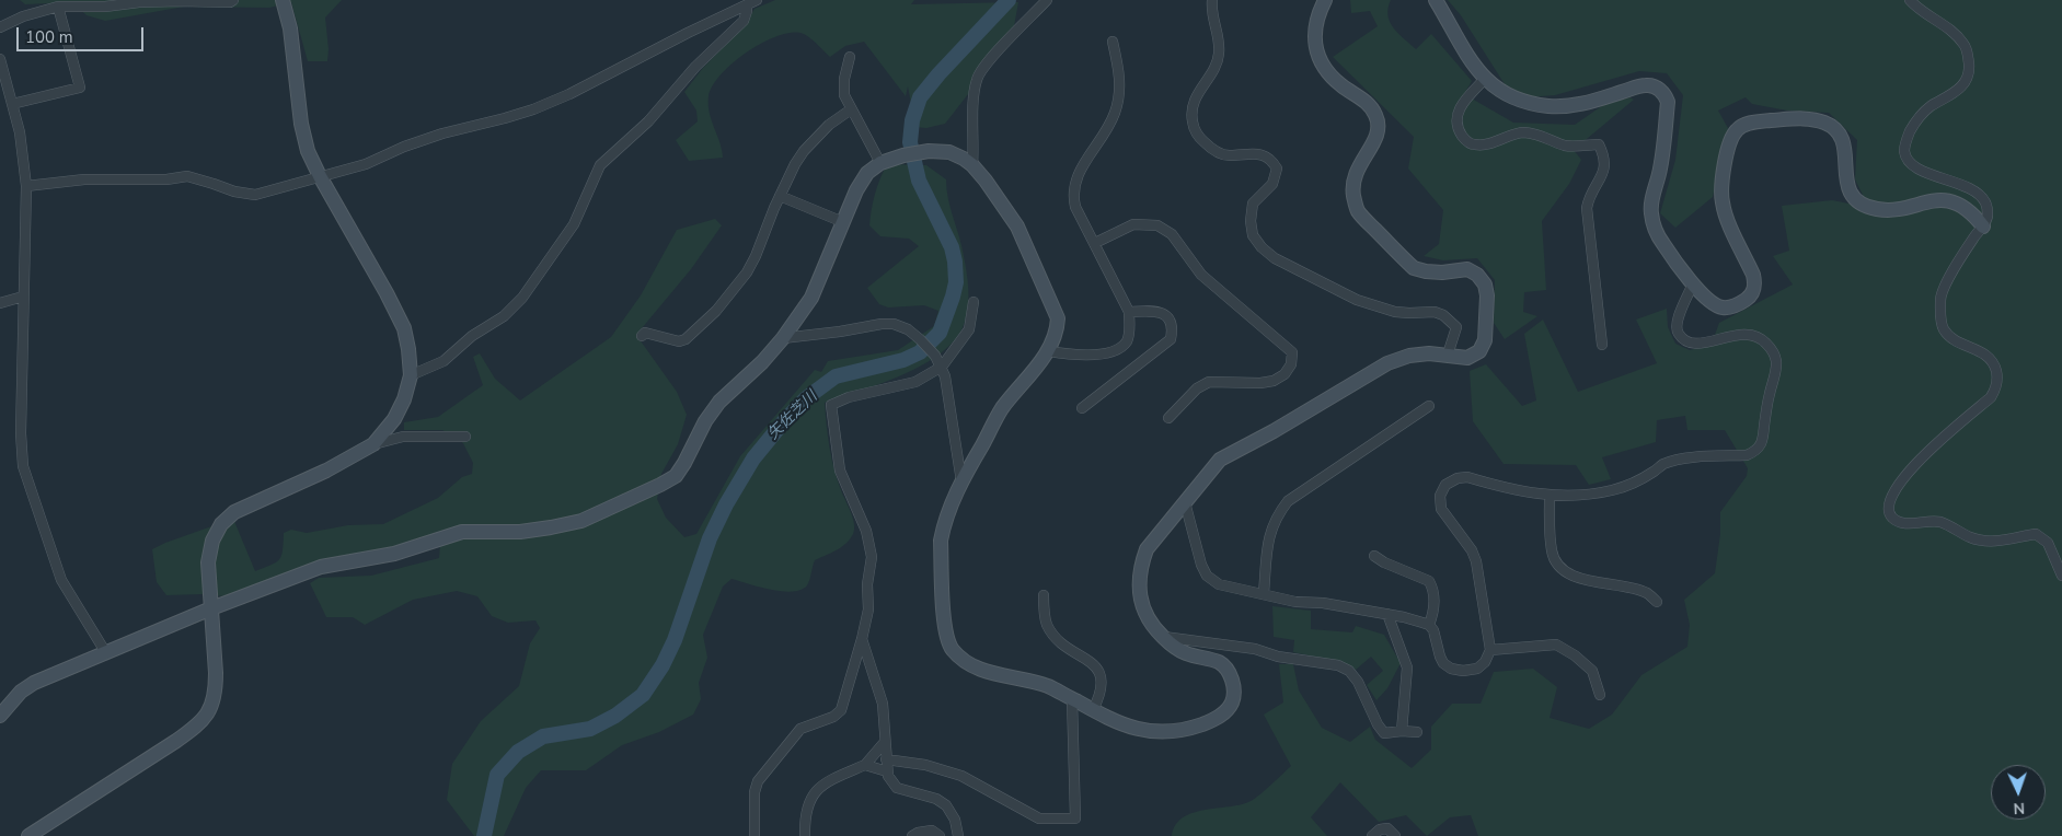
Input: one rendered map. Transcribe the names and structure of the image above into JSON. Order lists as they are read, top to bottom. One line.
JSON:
{"water":["矢佐芝川"],"scale_bar":"100 m","north":"bottom"}
